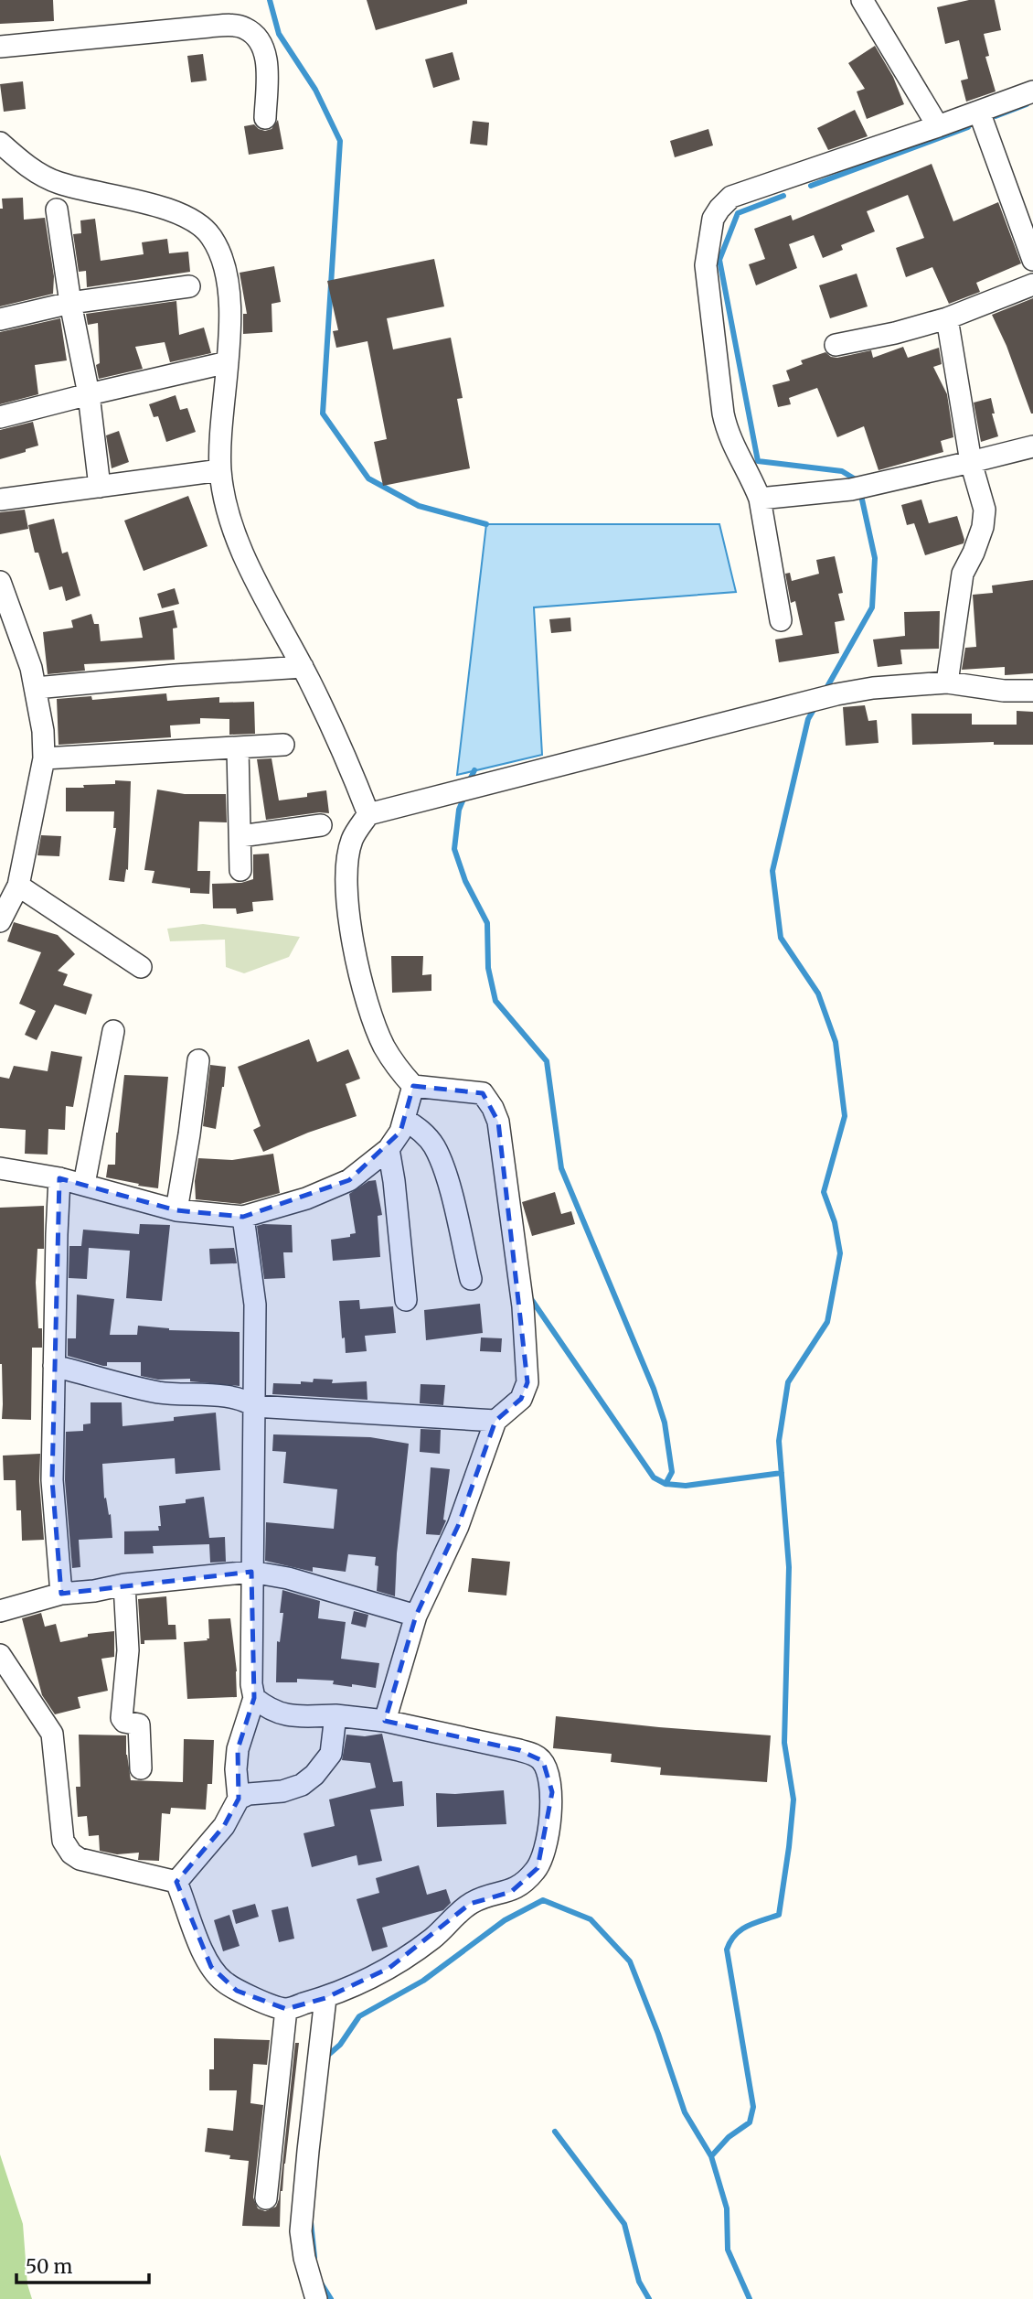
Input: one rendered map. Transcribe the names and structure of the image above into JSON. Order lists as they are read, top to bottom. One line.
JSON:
{"scale_bar":"50 m"}
